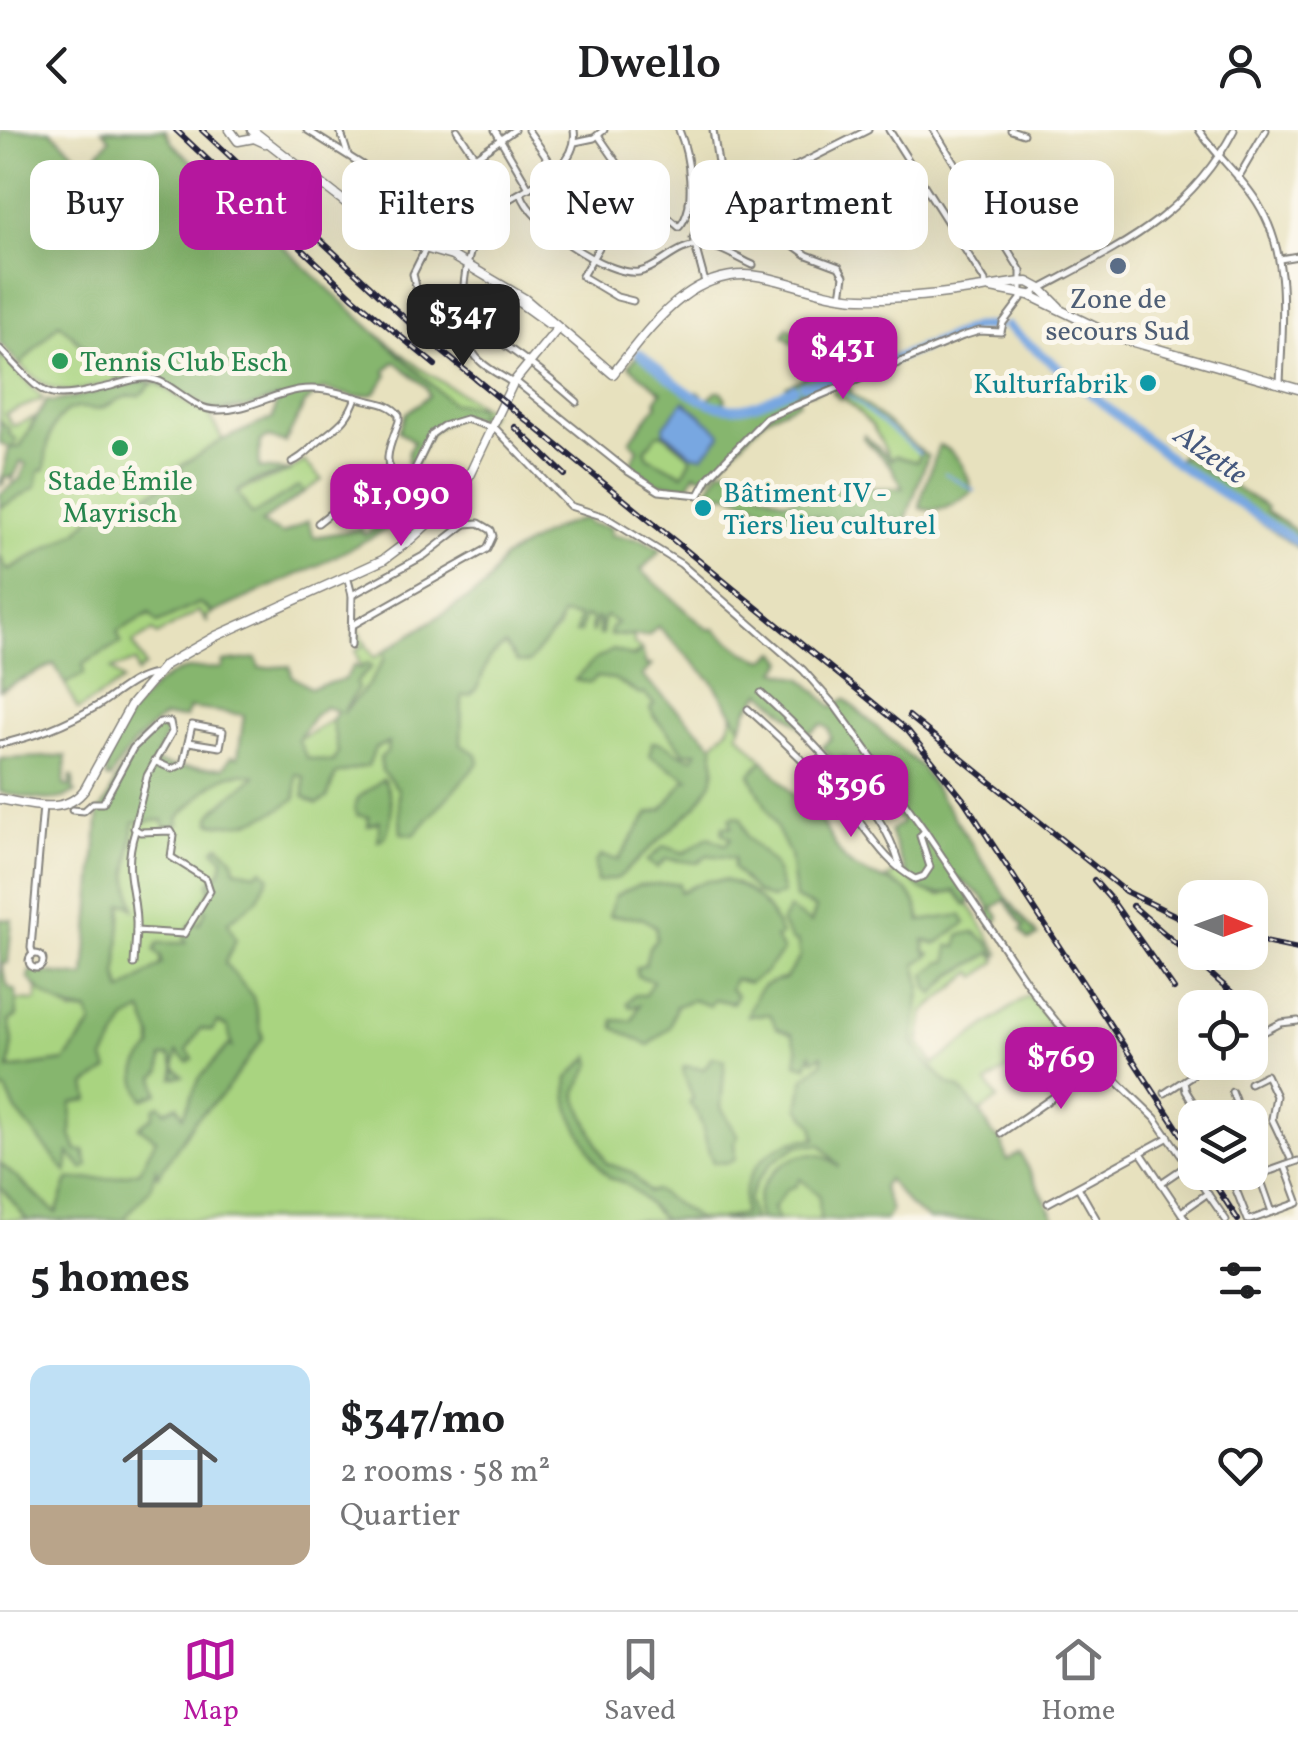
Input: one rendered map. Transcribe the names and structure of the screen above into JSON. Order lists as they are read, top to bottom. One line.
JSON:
{"water":["Alzette"],"places":["Zone de secours Sud","Tennis Club Esch","Kulturfabrik","Stade Émile Mayrisch","Bâtiment IV - Tiers lieu culturel"],"north":"right","page":{"header":"Dwello","chip":["Buy","Rent","Filters","New","Apartment","House"],"price":["$347","$431","$1,090","$396","$769"],"heading":"5 homes","list":[{"name":"$347/mo","note":"2 rooms · 58 m² · Quartier"}],"tabs":["Map","Saved","Home"]}}
